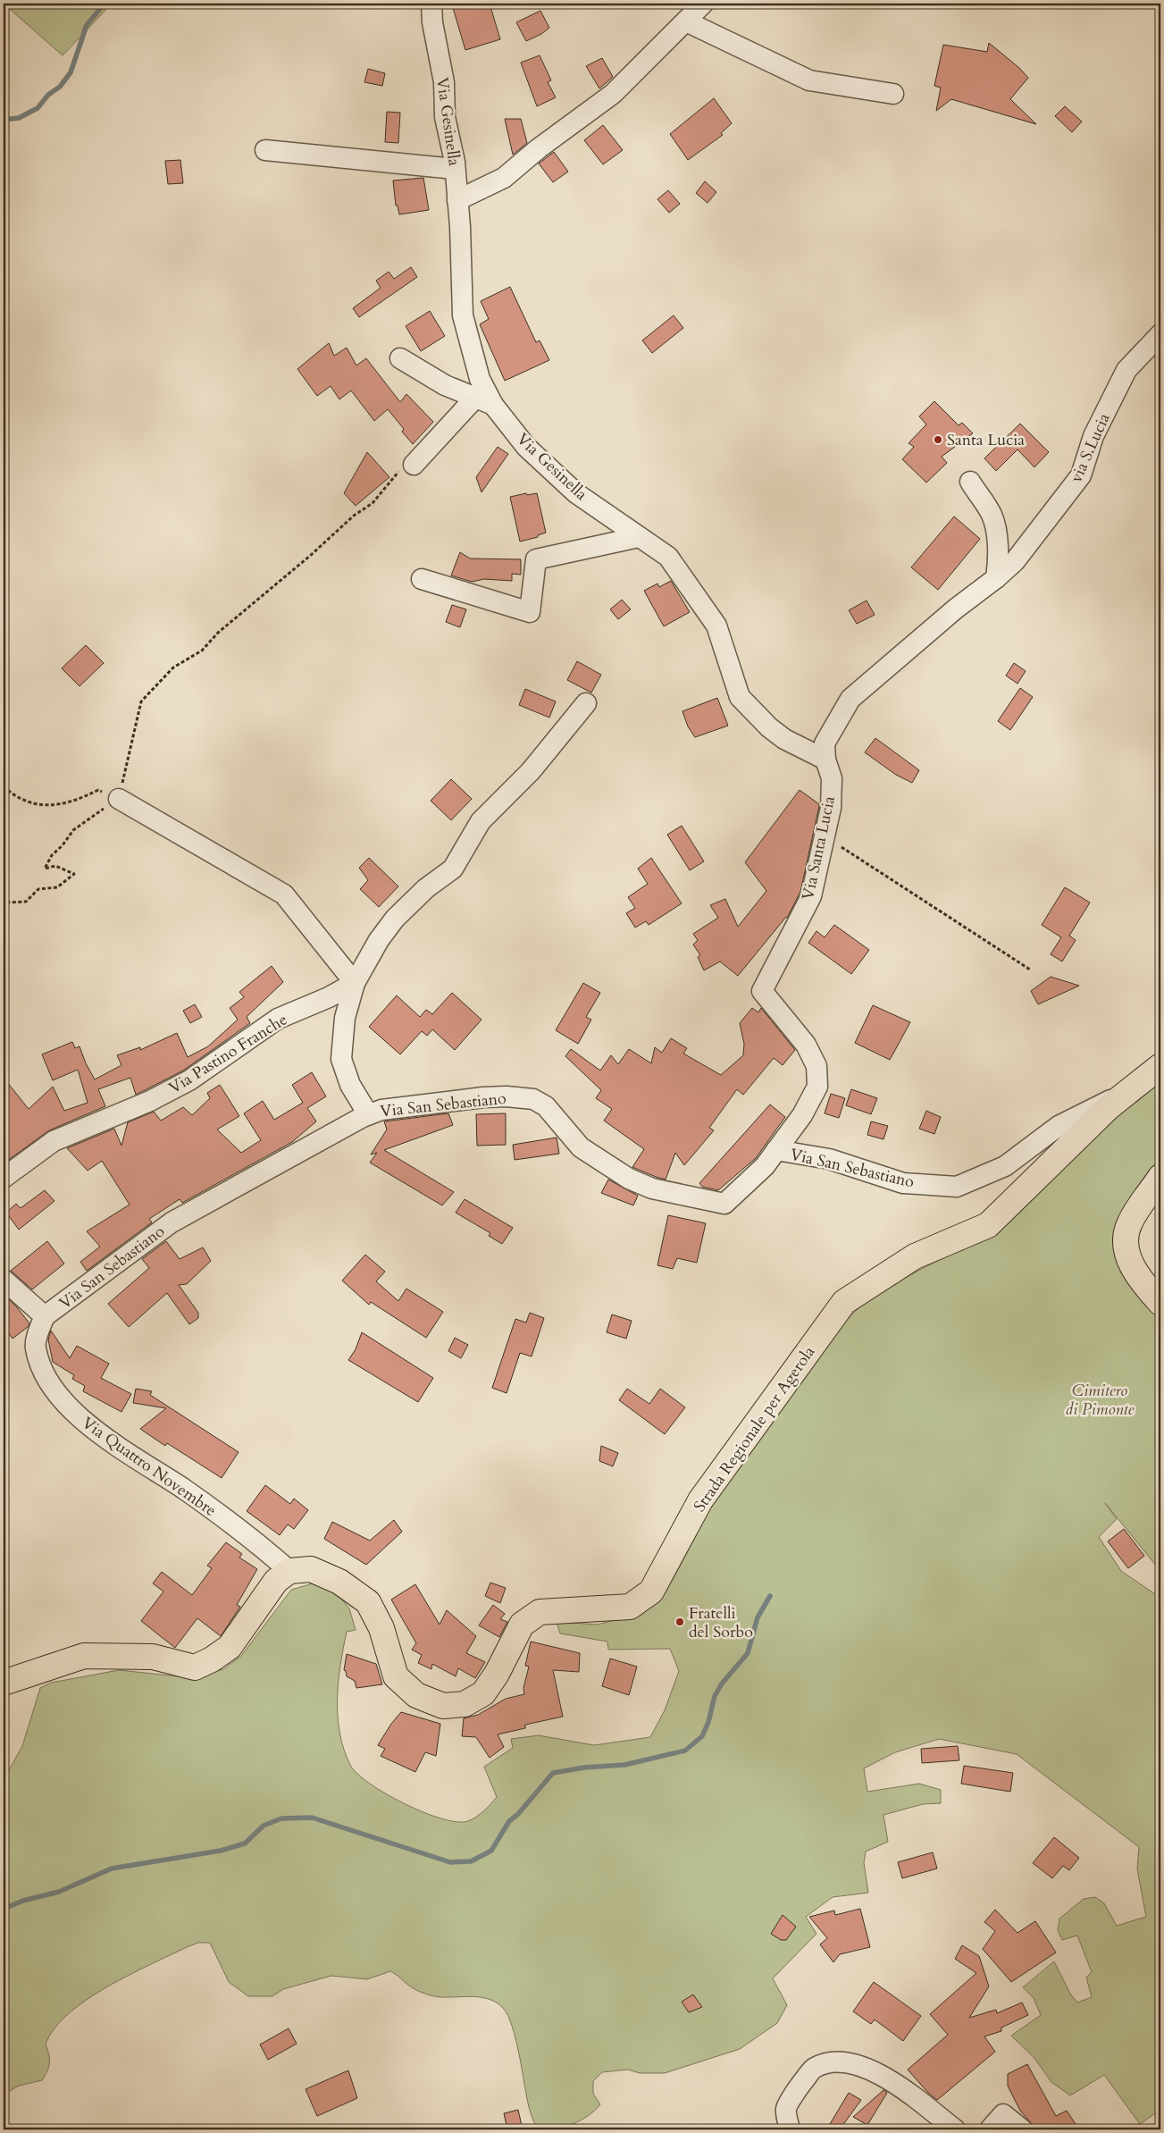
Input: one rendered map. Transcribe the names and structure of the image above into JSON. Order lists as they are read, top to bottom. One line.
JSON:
{"streets":{"main road":["Strada Regionale per Agerola"],"street":["Via Gesinella","via S.Lucia","Via Santa Lucia","Via Pastino Franche","Via San Sebastiano","Via Quattro Novembre"]},"crossings":[["Via Gesinella","Via Santa Lucia"],["via S.Lucia","Via Santa Lucia"],["Via Santa Lucia","Via San Sebastiano"],["Via San Sebastiano","Strada Regionale per Agerola"],["Via San Sebastiano","Via Quattro Novembre"],["Strada Regionale per Agerola","Via Quattro Novembre"]],"parks":["Cimitero di Pimonte"],"places":["Santa Lucia","Fratelli del Sorbo"]}
